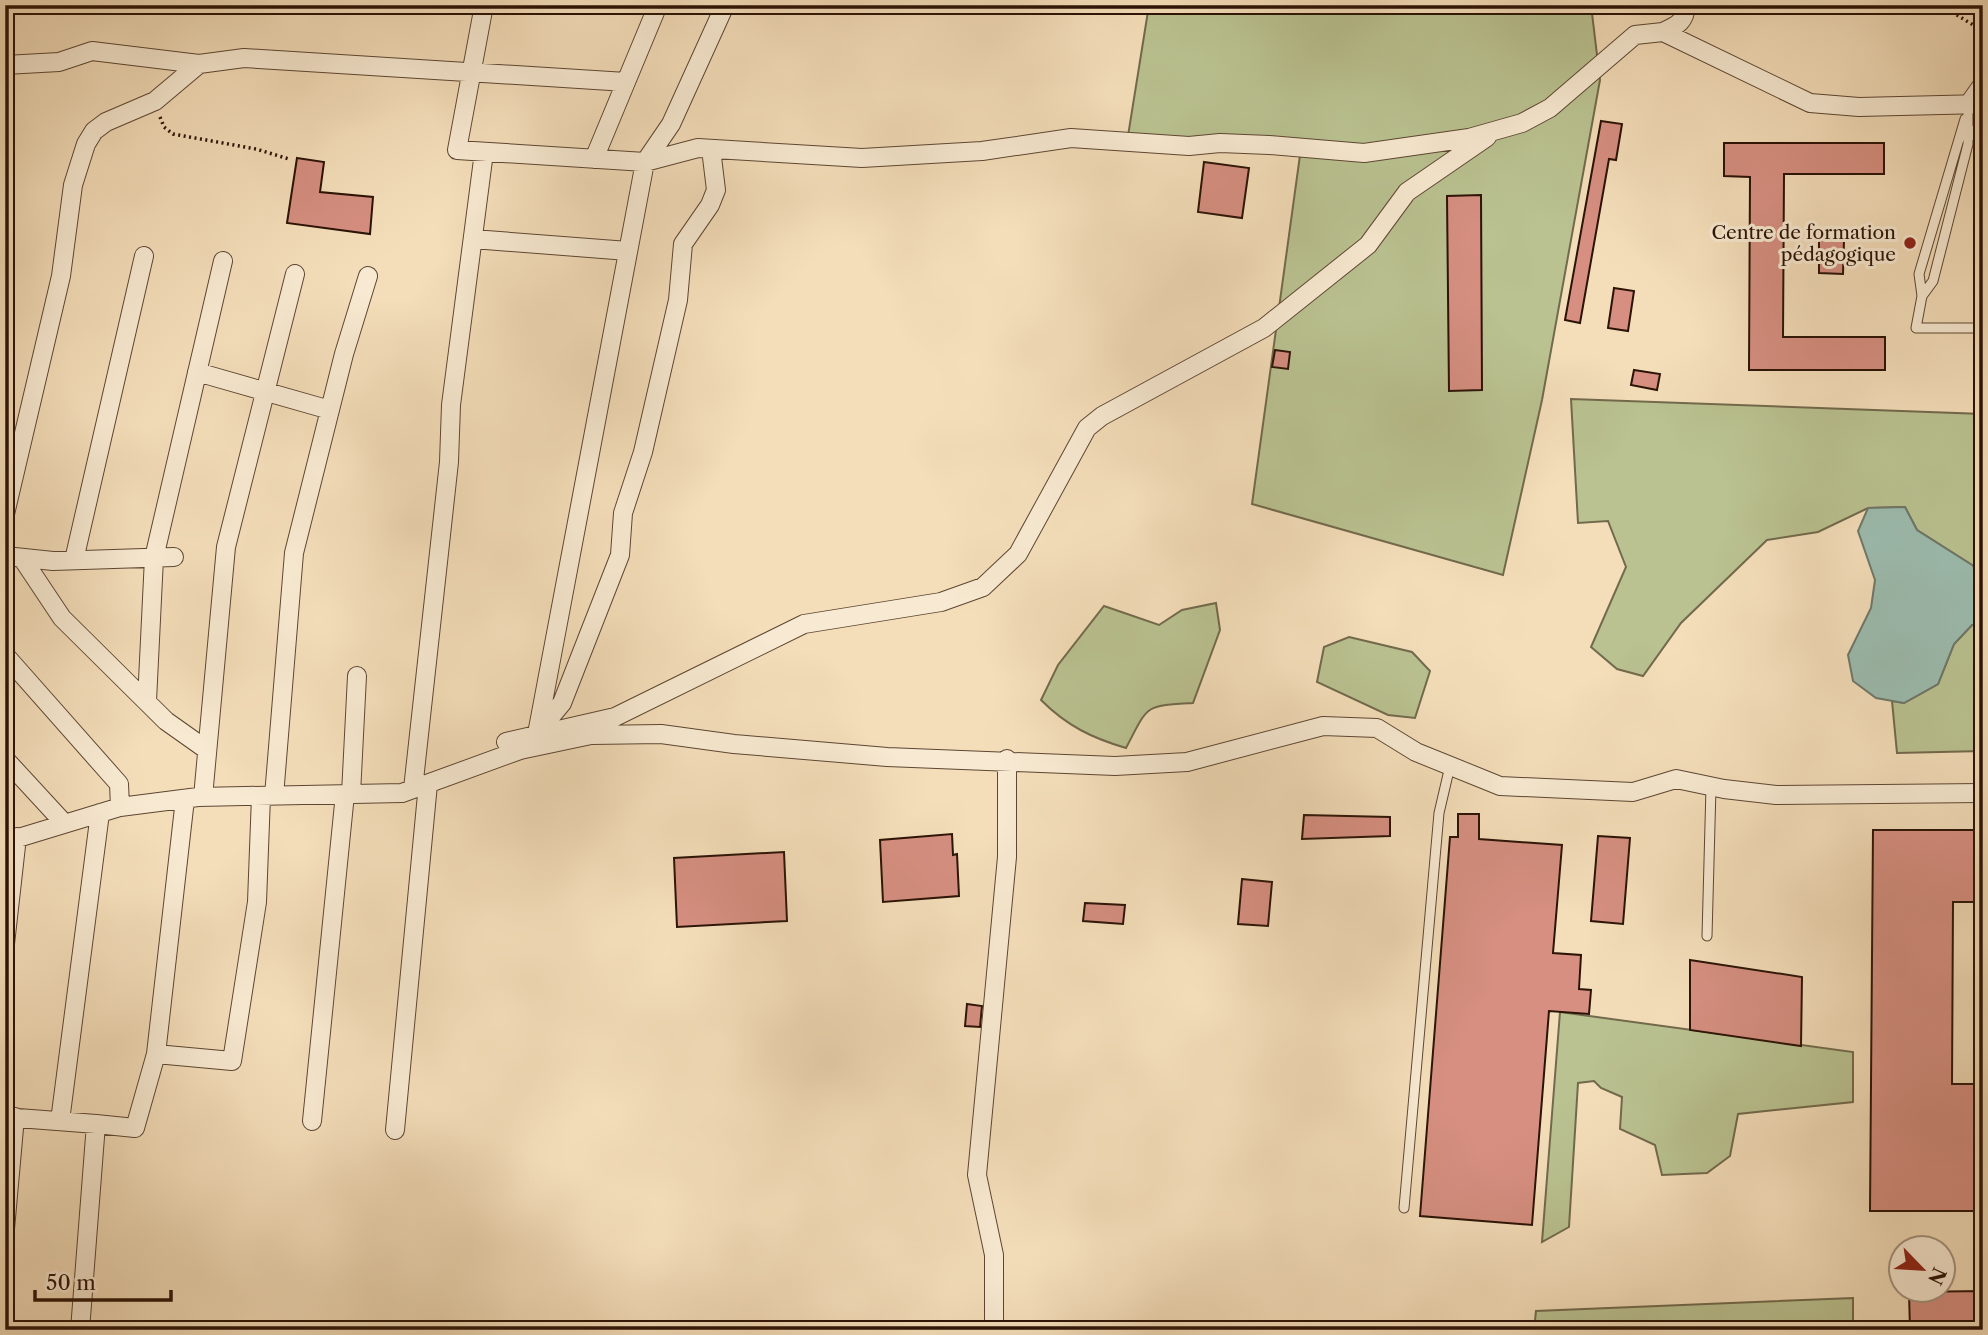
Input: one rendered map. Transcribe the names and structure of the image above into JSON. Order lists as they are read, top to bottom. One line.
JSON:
{"places":["Centre de formation pédagogique"],"scale_bar":"50 m","north":"bottom right"}
